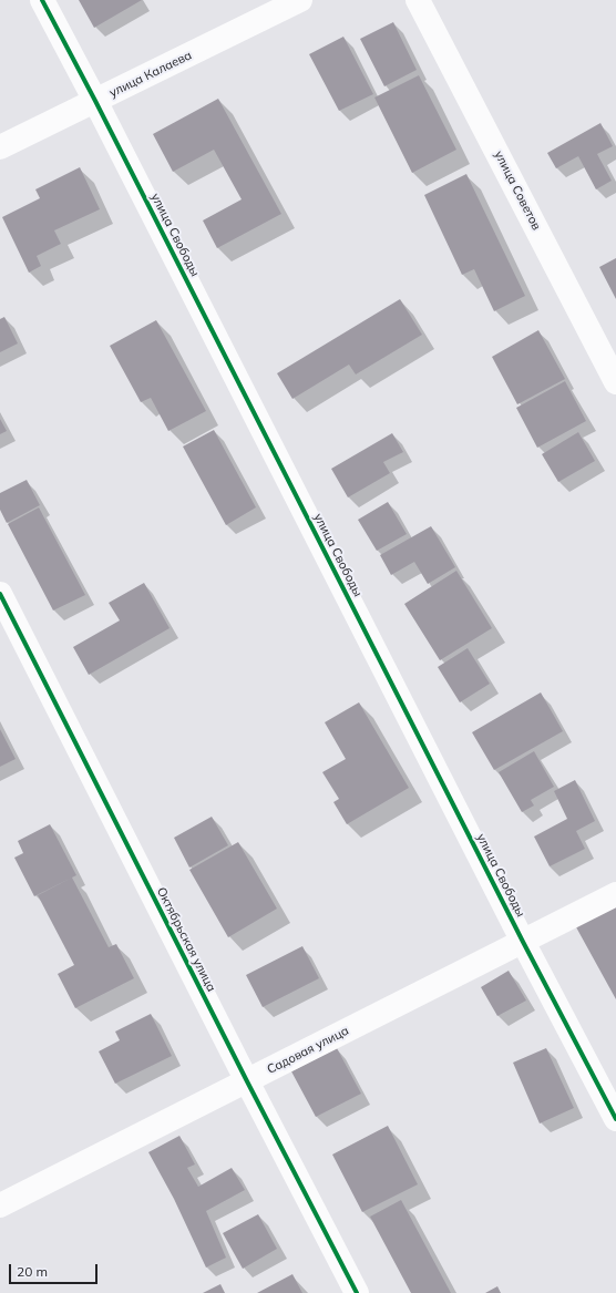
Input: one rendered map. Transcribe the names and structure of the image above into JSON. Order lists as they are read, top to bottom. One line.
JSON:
{"streets":{"street":["улица Калаева","улица Советов","улица Свободы","Октябрьская улица","Садовая улица"]},"crossings":[["улица Калаева","улица Свободы"],["улица Свободы","Садовая улица"],["Октябрьская улица","Садовая улица"]],"scale_bar":"20 m"}
